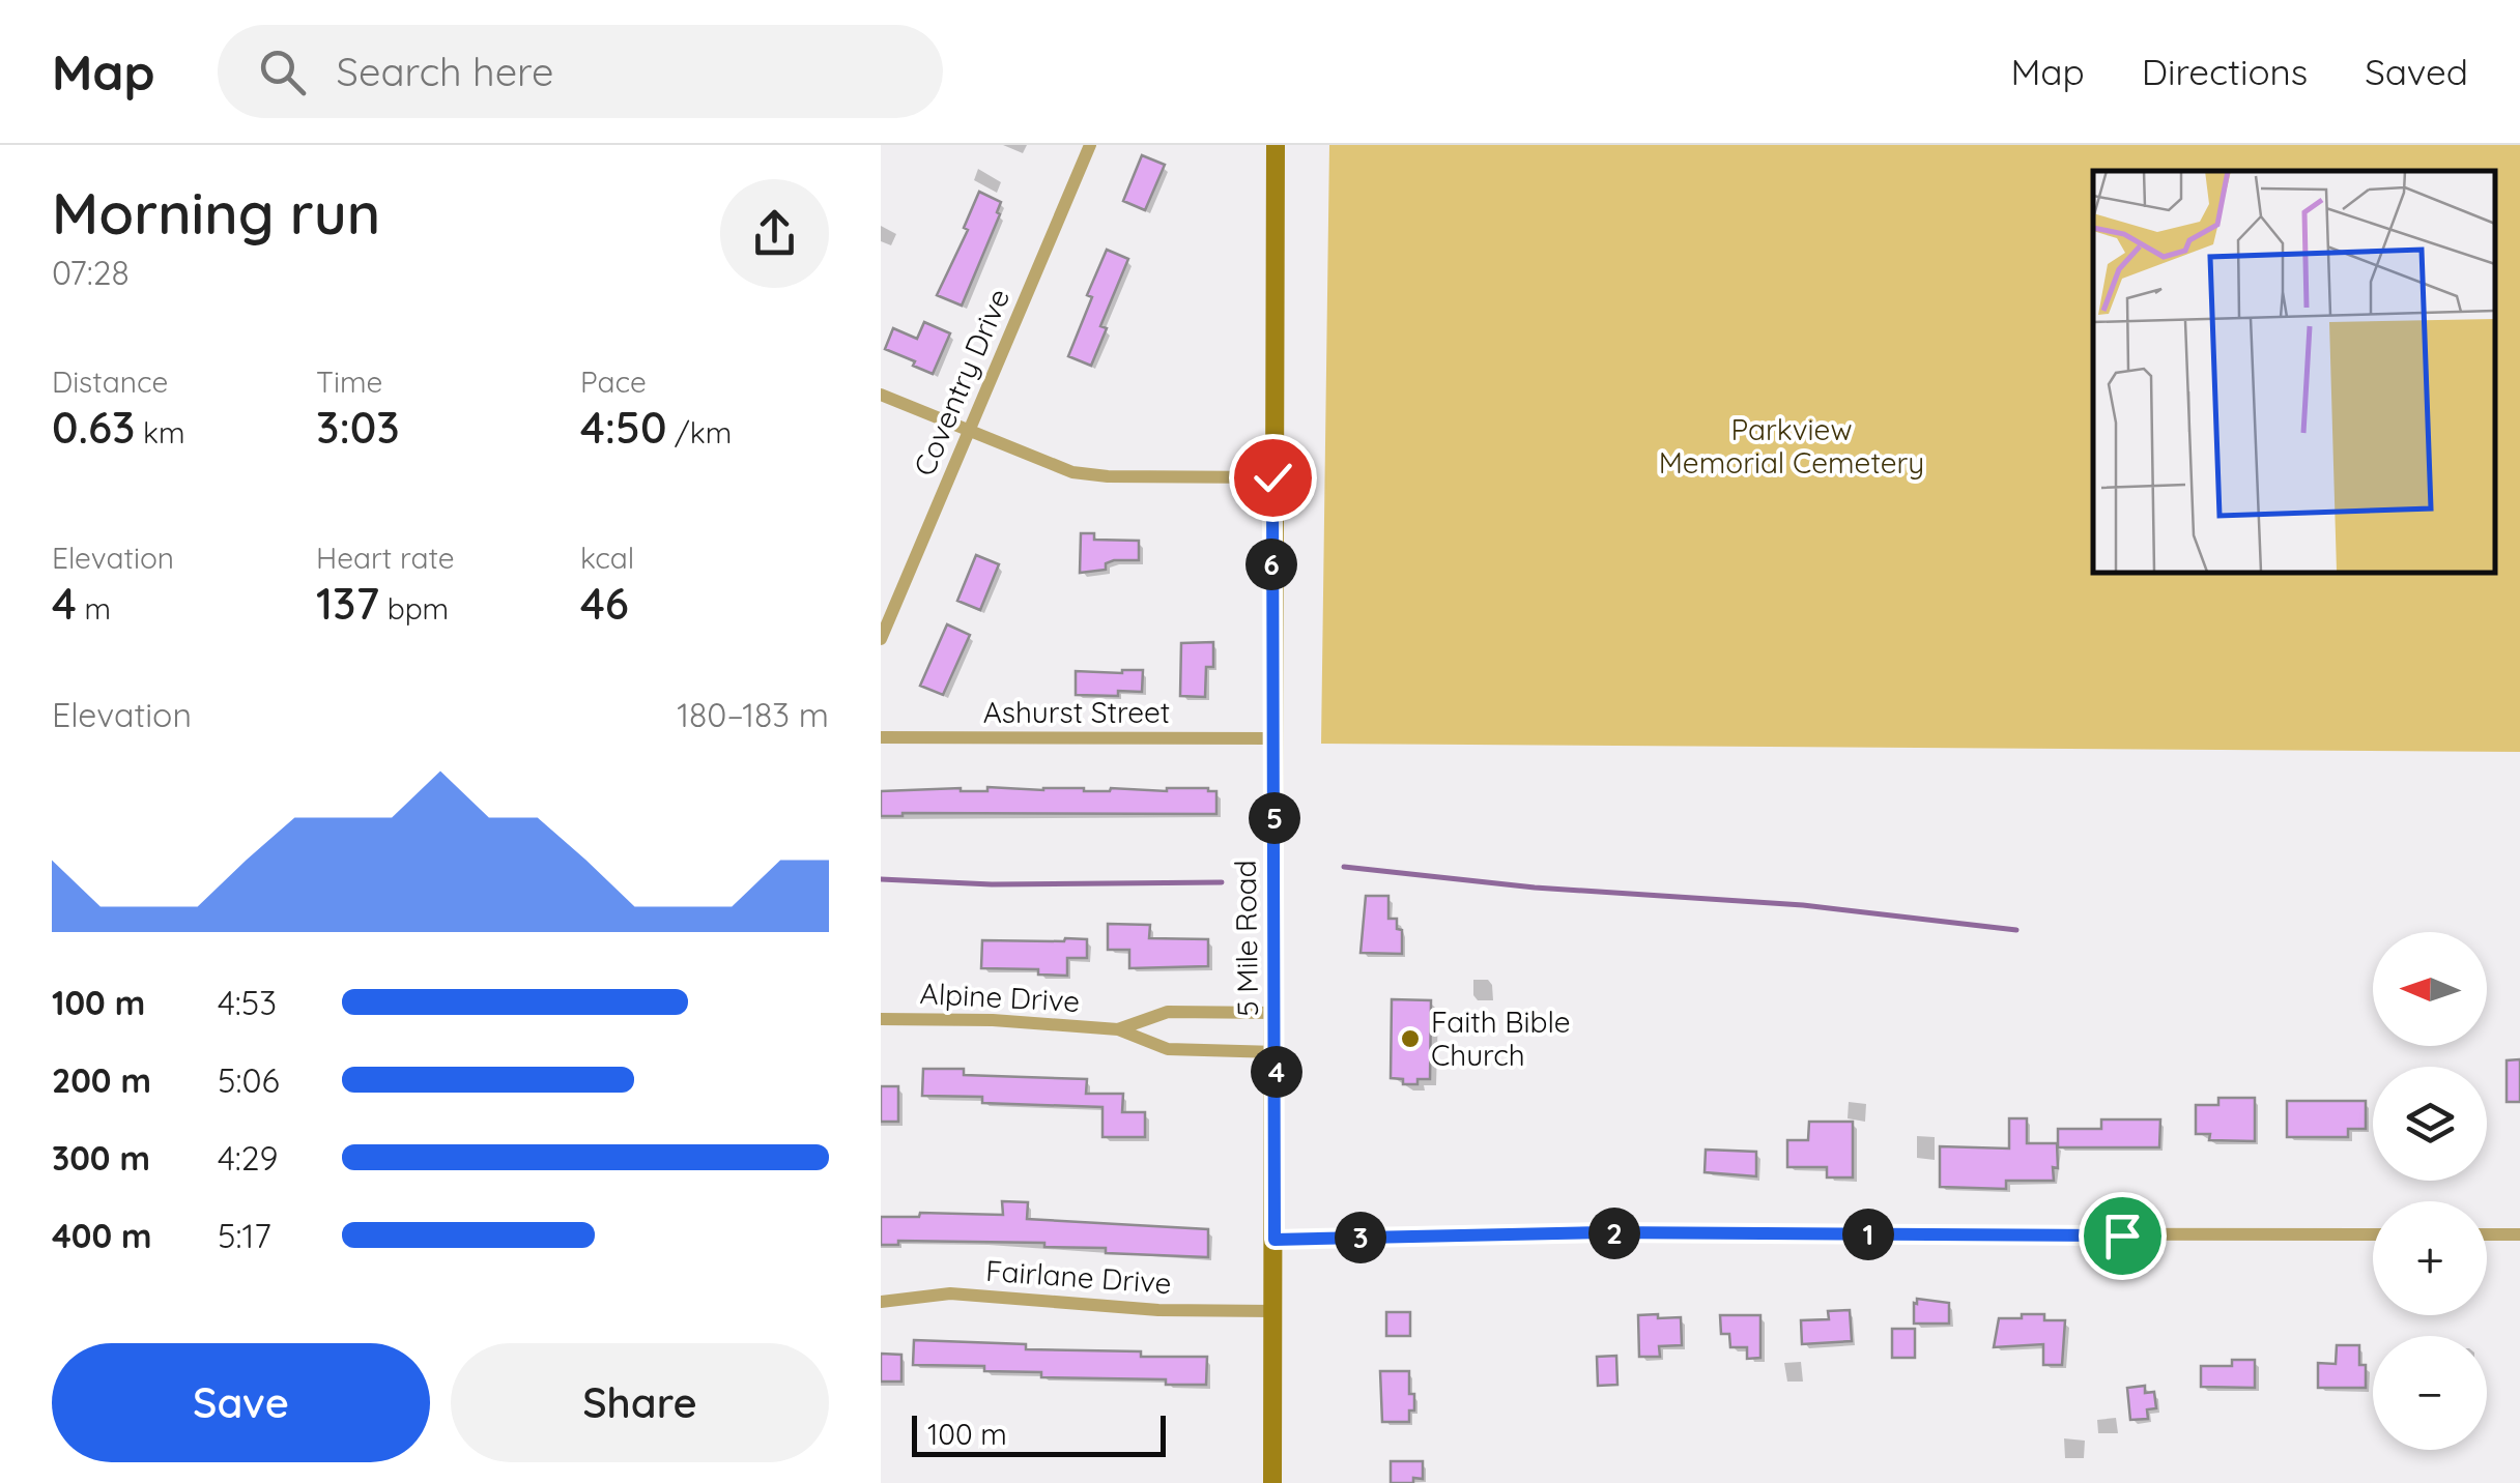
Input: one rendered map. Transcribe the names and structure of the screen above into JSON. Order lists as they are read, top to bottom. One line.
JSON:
{"streets":{"main road":["5 Mile Road"],"street":["Coventry Drive","Ashurst Street","Alpine Drive","Fairlane Drive"]},"crossings":[["Ashurst Street","5 Mile Road"],["5 Mile Road","Alpine Drive"],["5 Mile Road","Fairlane Drive"]],"parks":["Parkview Memorial Cemetery"],"places":["Faith Bible Church"],"scale_bar":"100 m","north":"left","page":{"header":"Map","search":"Search here","nav":["Map","Directions","Saved"],"heading":["Morning run","07:28"],"stats":[["Distance","0.63 km"],["Time","3:03"],["Pace","4:50 /km"],["Elevation","4 m"],["Heart rate","137 bpm"],["kcal","46"]],"pins":["6","5","4","2","1","3"],"chart":["Elevation","180–183 m"],"map_buttons":["+","−"],"list":[{"name":"100 m","note":"4:53"},{"name":"200 m","note":"5:06"},{"name":"300 m","note":"4:29"},{"name":"400 m","note":"5:17"}],"buttons":["Save","Share"],"scale":"100 m"}}
